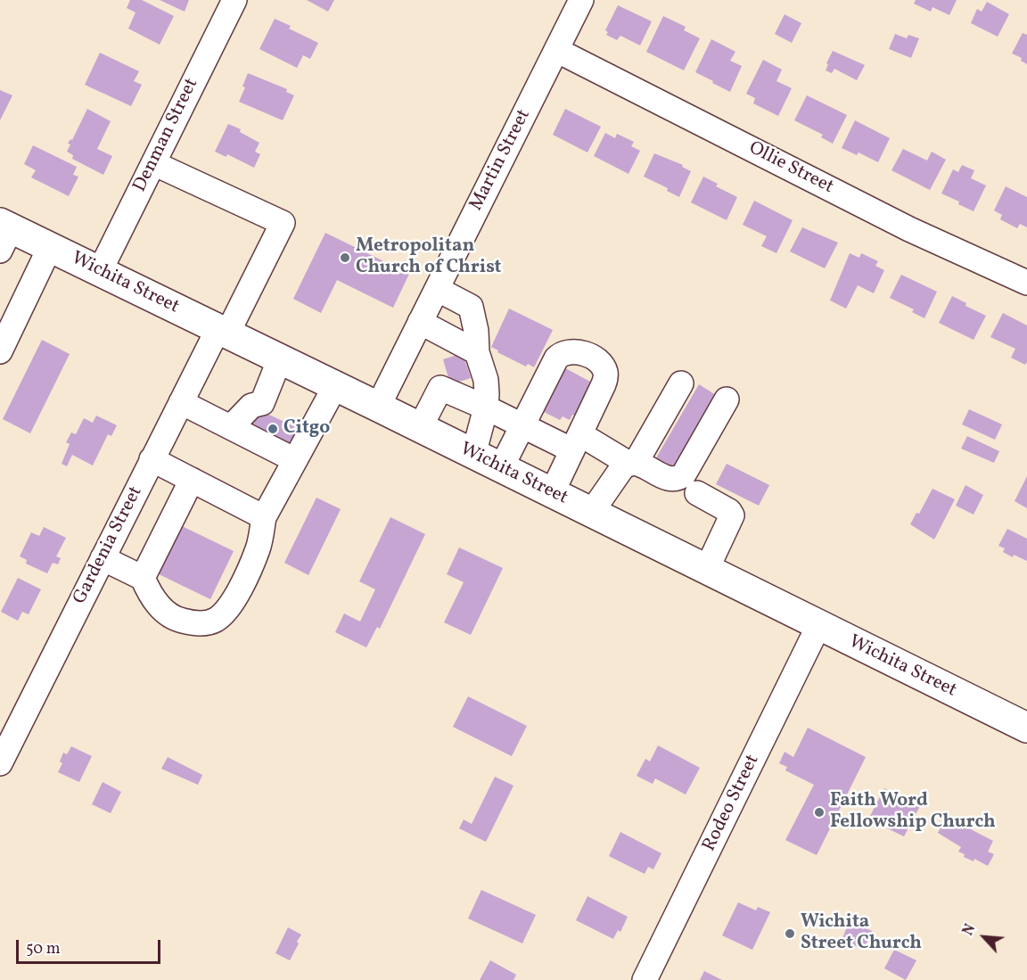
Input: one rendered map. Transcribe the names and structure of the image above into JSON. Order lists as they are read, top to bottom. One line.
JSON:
{"streets":{"main road":["Wichita Street"],"street":["Denman Street","Martin Street","Ollie Street","Gardenia Street","Rodeo Street"]},"crossings":[["Denman Street","Wichita Street"],["Denman Street","Gardenia Street"],["Martin Street","Ollie Street"],["Martin Street","Wichita Street"],["Wichita Street","Gardenia Street"],["Wichita Street","Rodeo Street"]],"places":["Metropolitan Church of Christ","Citgo","Faith Word Fellowship Church","Wichita Street Church"],"scale_bar":"50 m","north":"top left"}
